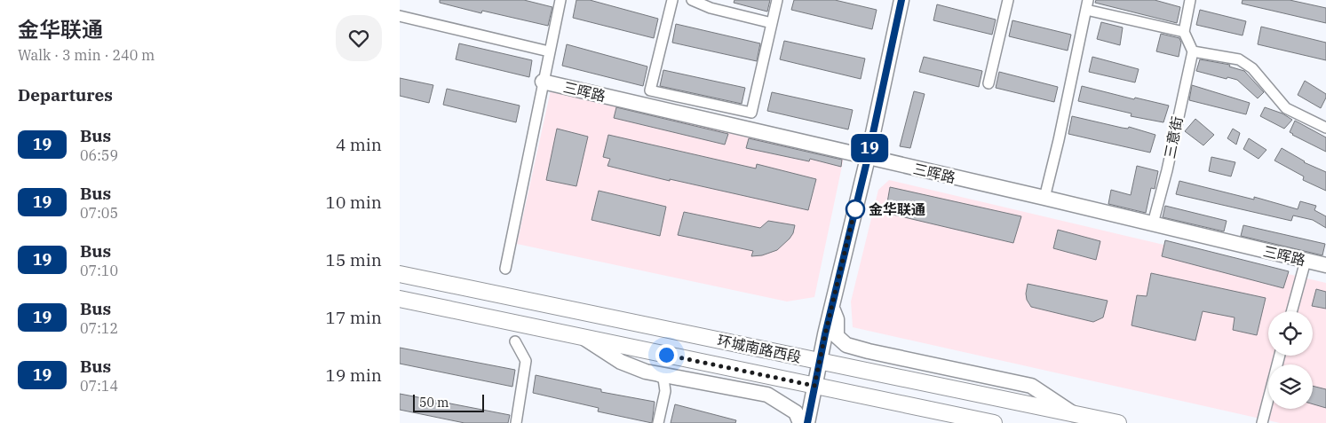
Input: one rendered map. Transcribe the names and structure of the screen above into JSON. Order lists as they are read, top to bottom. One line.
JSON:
{"streets":{"main road":["环城南路西段"],"street":["三晖路","三意街"]},"crossings":[["三晖路","三意街"]],"places":["金华联通"],"lines":["bus line 19"],"scale_bar":"50 m","page":{"heading":[["金华联通","Walk · 3 min · 240 m"],"Departures"],"on_map":"19","list":[{"mark":"19","name":"Bus","note":"06:59","value":"4 min"},{"mark":"19","name":"Bus","note":"07:05","value":"10 min"},{"mark":"19","name":"Bus","note":"07:10","value":"15 min"},{"mark":"19","name":"Bus","note":"07:12","value":"17 min"},{"mark":"19","name":"Bus","note":"07:14","value":"19 min"}],"scale":"50 m"}}
